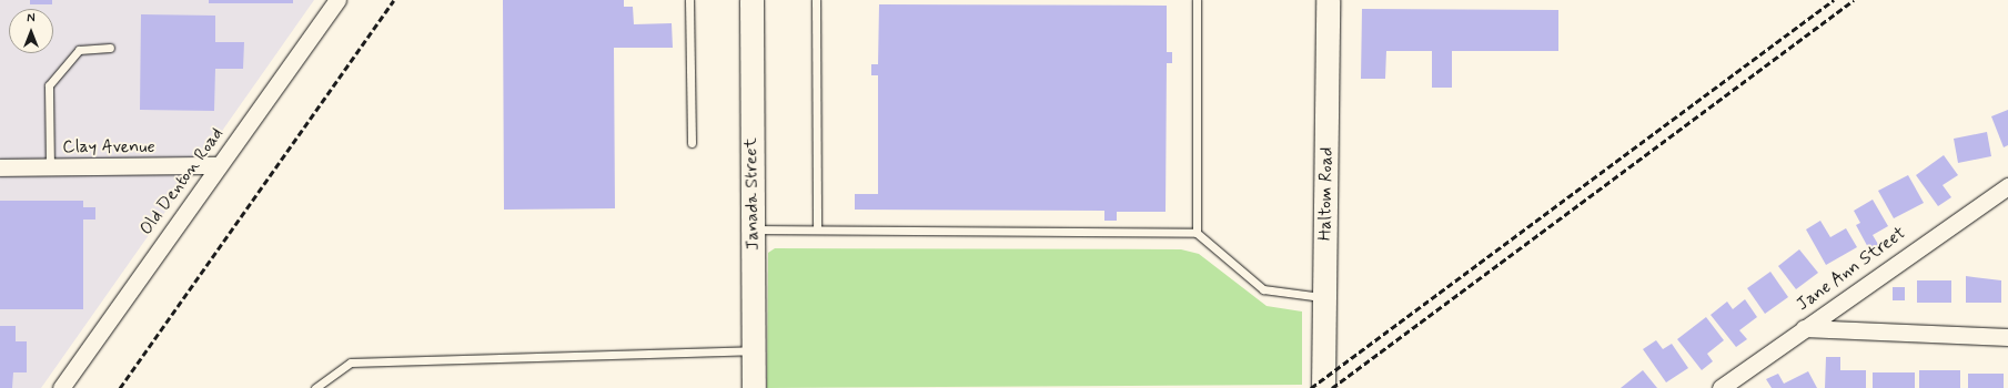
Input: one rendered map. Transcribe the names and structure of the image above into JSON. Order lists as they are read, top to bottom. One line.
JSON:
{"streets":{"street":["Clay Avenue","Old Denton Road","Janada Street","Haltom Road","Jane Ann Street"]},"crossings":[["Clay Avenue","Old Denton Road"]],"north":"top"}
